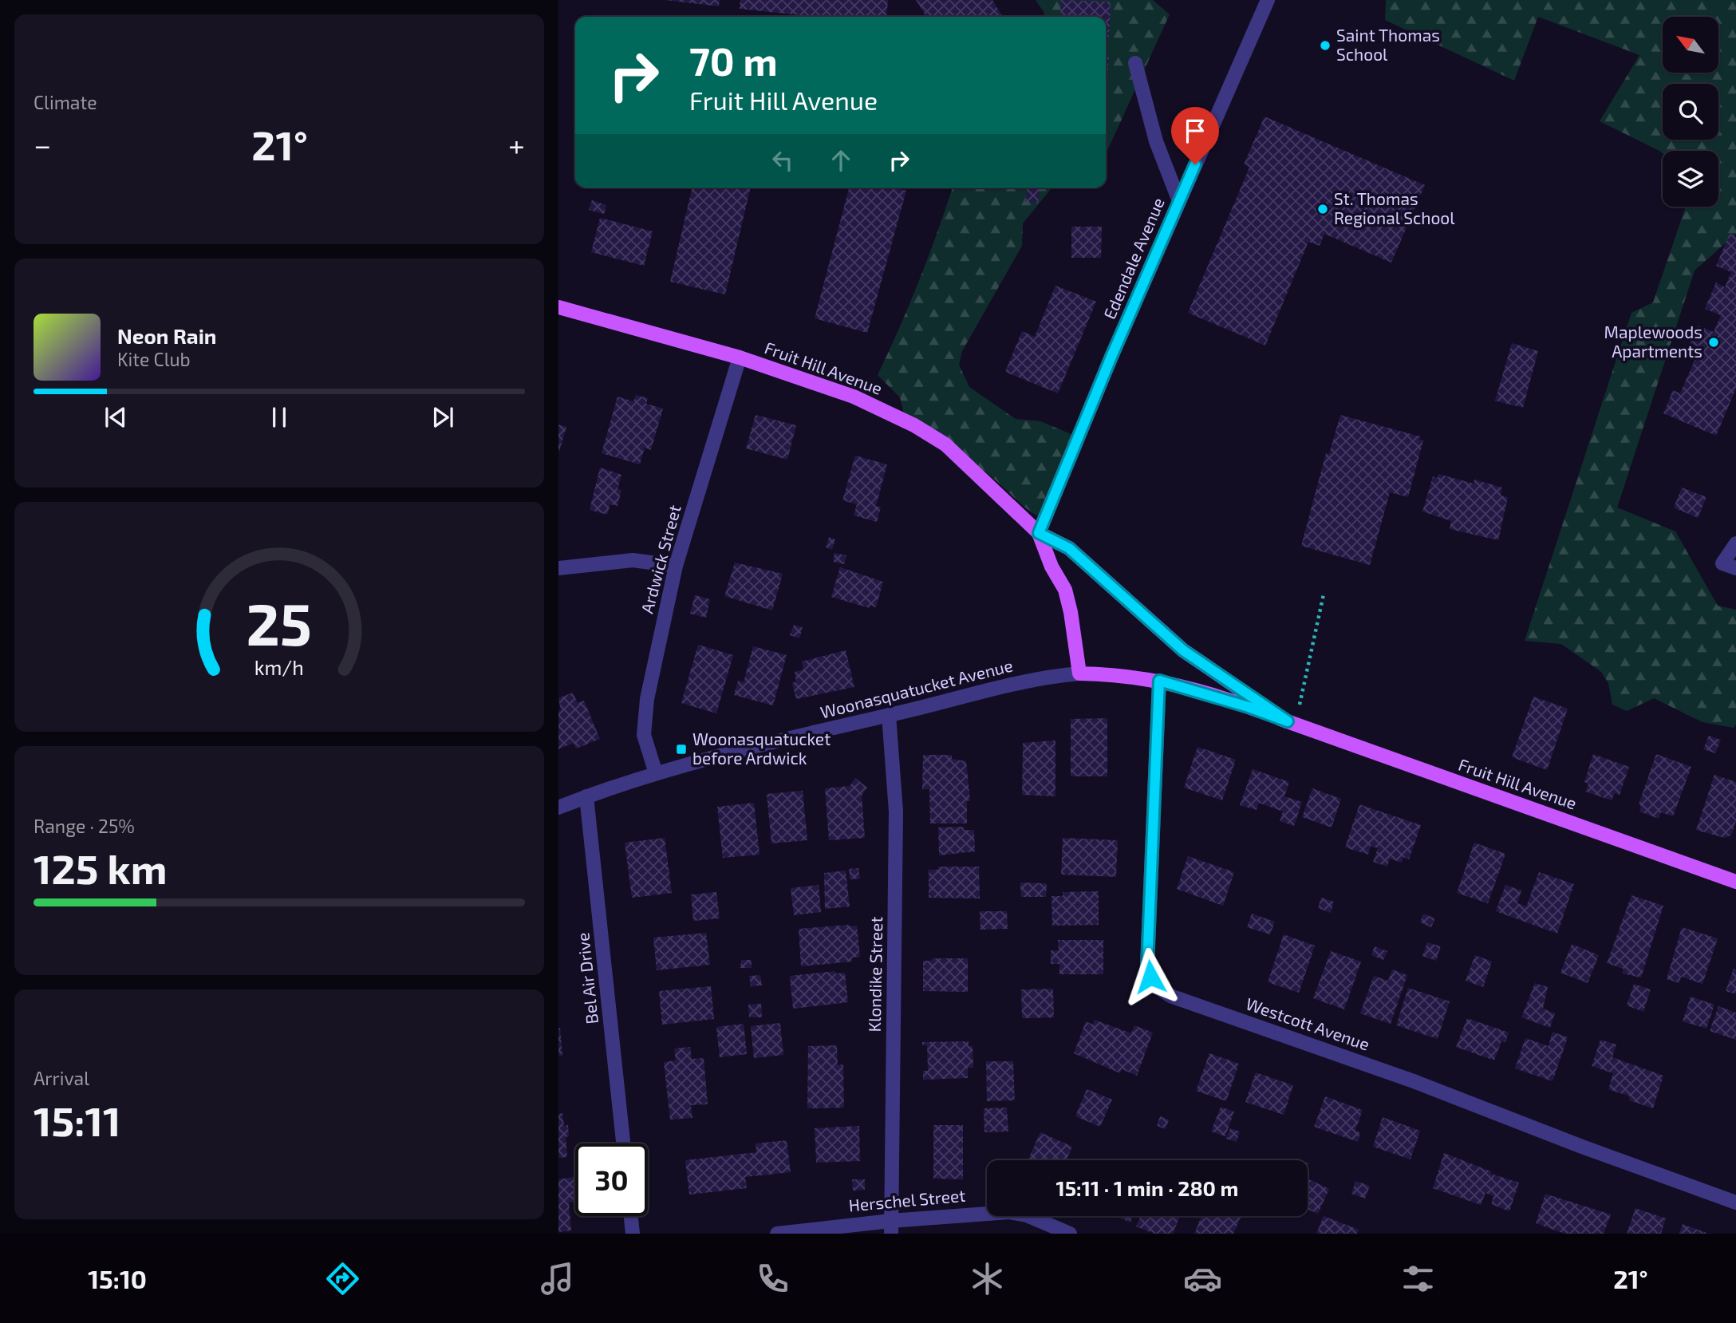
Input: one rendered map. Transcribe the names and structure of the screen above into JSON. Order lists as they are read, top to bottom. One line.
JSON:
{"streets":{"main road":["Fruit Hill Avenue","Woonasquatucket Avenue"],"street":["Edendale Avenue","Ardwick Street","Klondike Street","Bel Air Drive","Westcott Avenue","Herschel Street"]},"crossings":[["Edendale Avenue","Fruit Hill Avenue"],["Fruit Hill Avenue","Ardwick Street"],["Fruit Hill Avenue","Woonasquatucket Avenue"],["Fruit Hill Avenue","Westcott Avenue"],["Ardwick Street","Woonasquatucket Avenue"],["Woonasquatucket Avenue","Klondike Street"],["Woonasquatucket Avenue","Bel Air Drive"],["Woonasquatucket Avenue","Westcott Avenue"],["Klondike Street","Herschel Street"]],"places":{"other":["Saint Thomas School","St. Thomas Regional School","Maplewoods Apartments"],"transit":["Woonasquatucket before Ardwick"]},"north":"top left","page":{"tile":["Climate",["Range · 25%","125 km"],["Arrival","15:11"]],"turn":["70 m","Fruit Hill Avenue"],"heat":["−","21°","+"],"song":["Neon Rain","Kite Club"],"limit":"30","trip":"15:11 · 1 min · 280 m","tabs":["15:10","21°"],"gauge":["25","km/h"]}}
